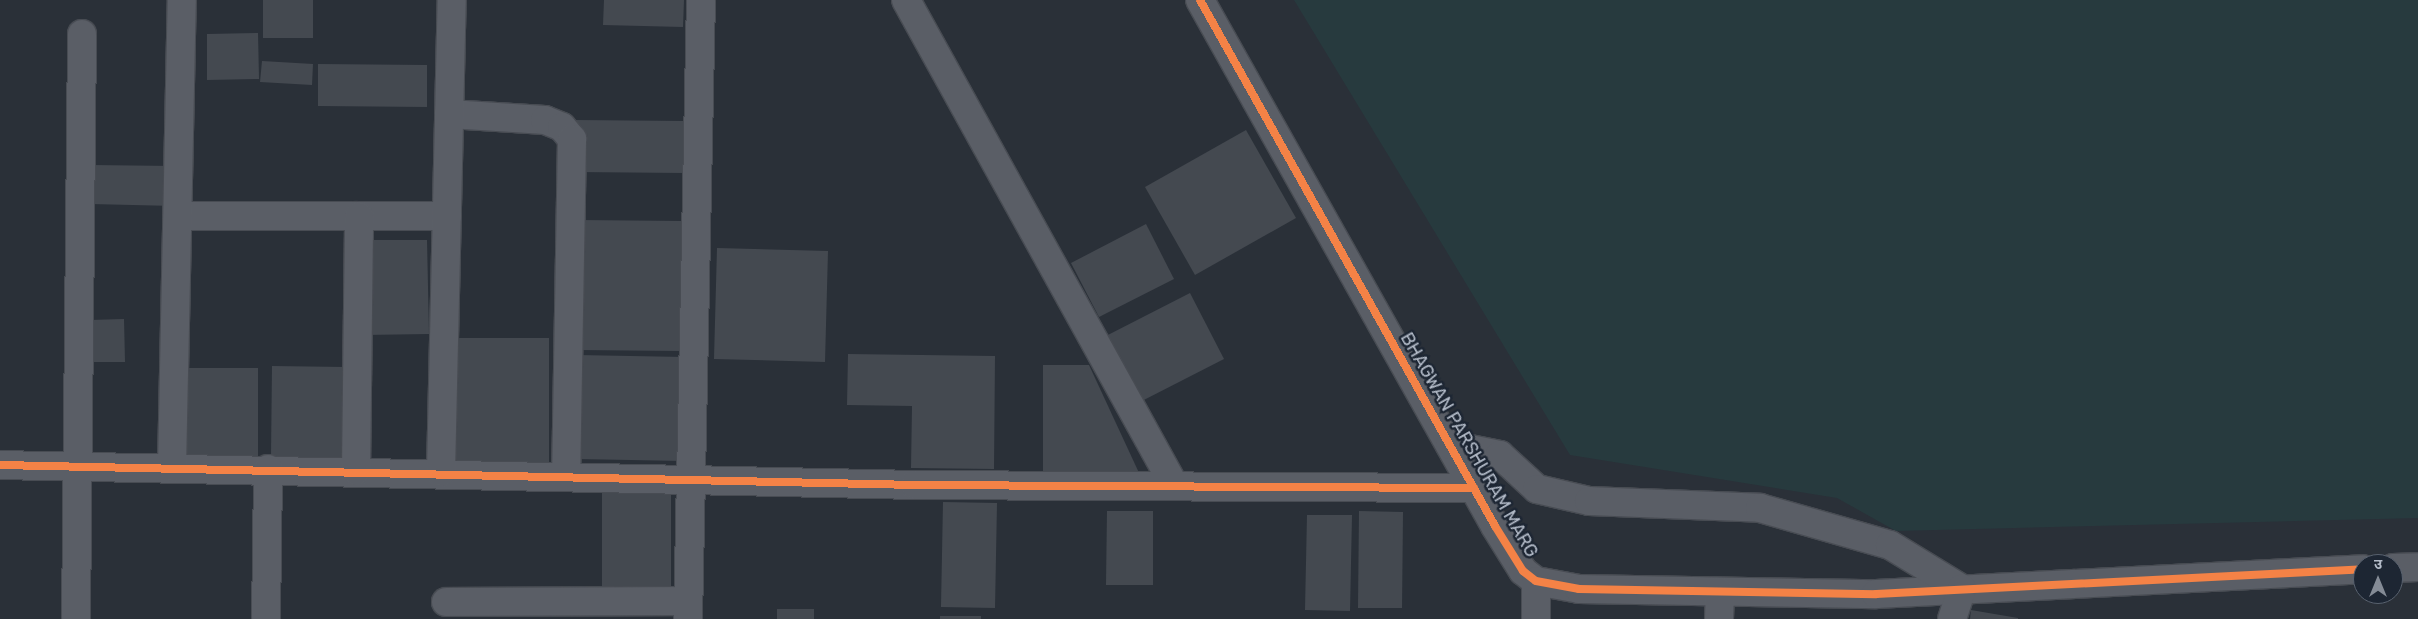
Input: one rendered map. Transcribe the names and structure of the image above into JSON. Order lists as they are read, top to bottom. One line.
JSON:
{"streets":{"street":["BHAGWAN PARSHURAM MARG"]},"north":"top"}
